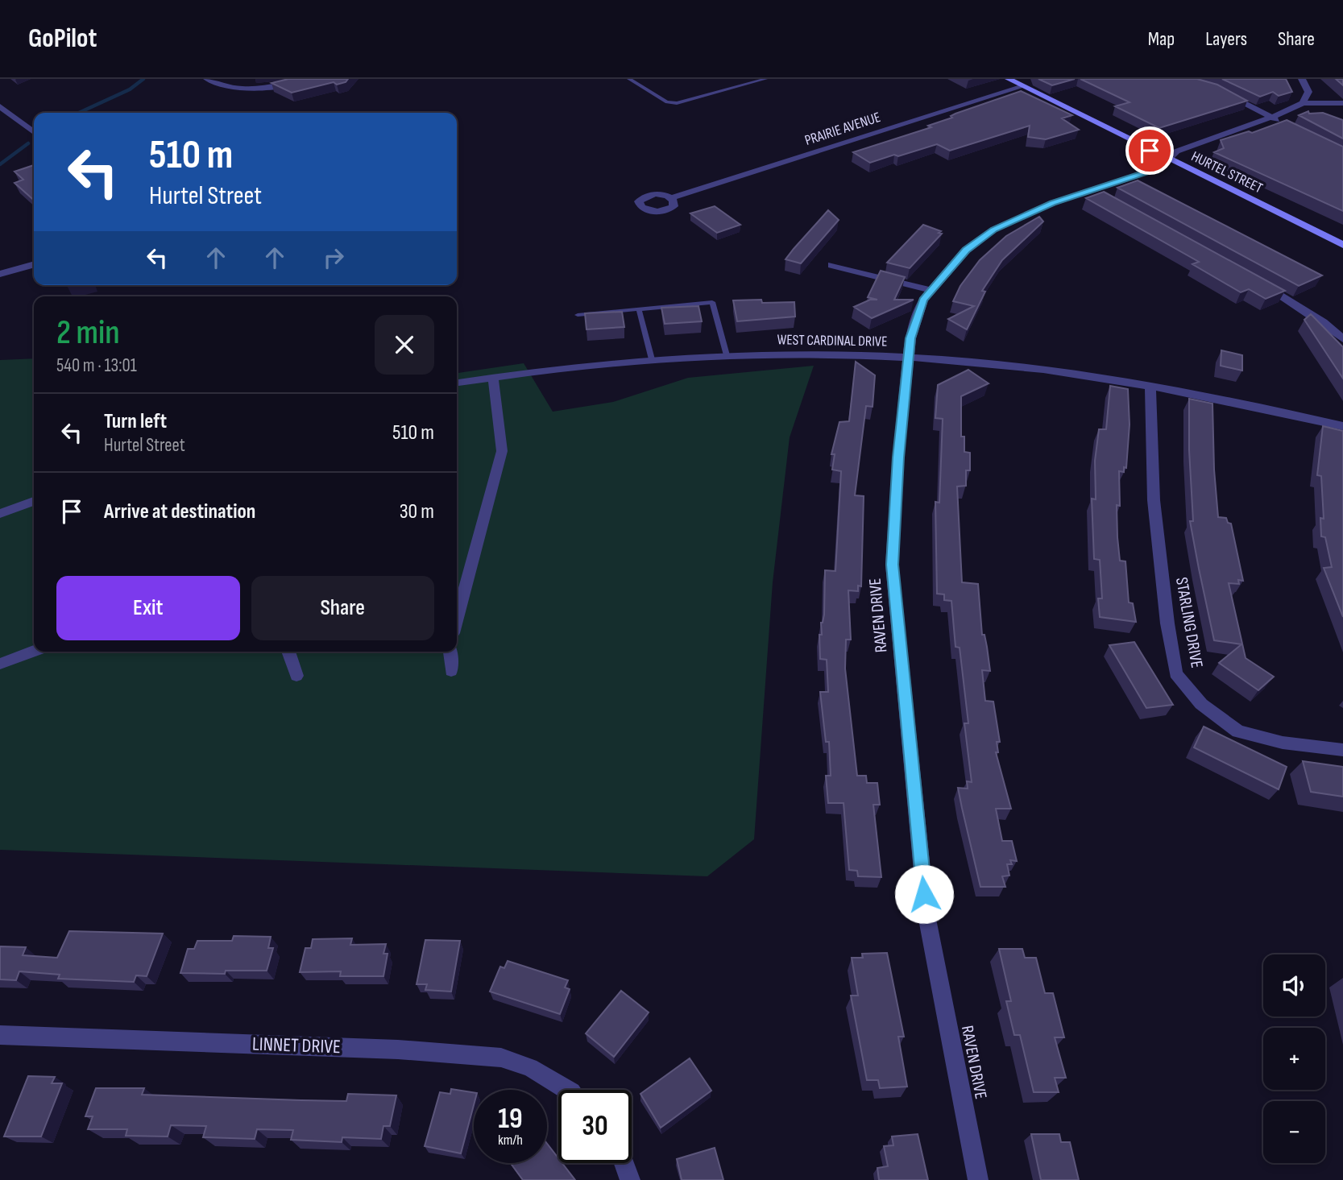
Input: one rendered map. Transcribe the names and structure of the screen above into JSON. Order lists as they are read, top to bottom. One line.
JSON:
{"streets":{"street":["PRAIRIE AVENUE","HURTEL STREET","WEST CARDINAL DRIVE","RAVEN DRIVE","STARLING DRIVE","LINNET DRIVE"]},"crossings":[["PRAIRIE AVENUE","HURTEL STREET"],["HURTEL STREET","RAVEN DRIVE"],["WEST CARDINAL DRIVE","RAVEN DRIVE"],["WEST CARDINAL DRIVE","STARLING DRIVE"]],"page":{"header":"GoPilot","nav":["Map","Layers","Share"],"turn":["510 m","Hurtel Street"],"heading":["2 min","540 m · 13:01"],"list":[{"name":"Turn left","note":"Hurtel Street","value":"510 m"},{"name":"Arrive at destination","value":"30 m"}],"buttons":["Exit","Share"],"map_buttons":["+","−"],"speed":"19 km/h","limit":"30"}}
